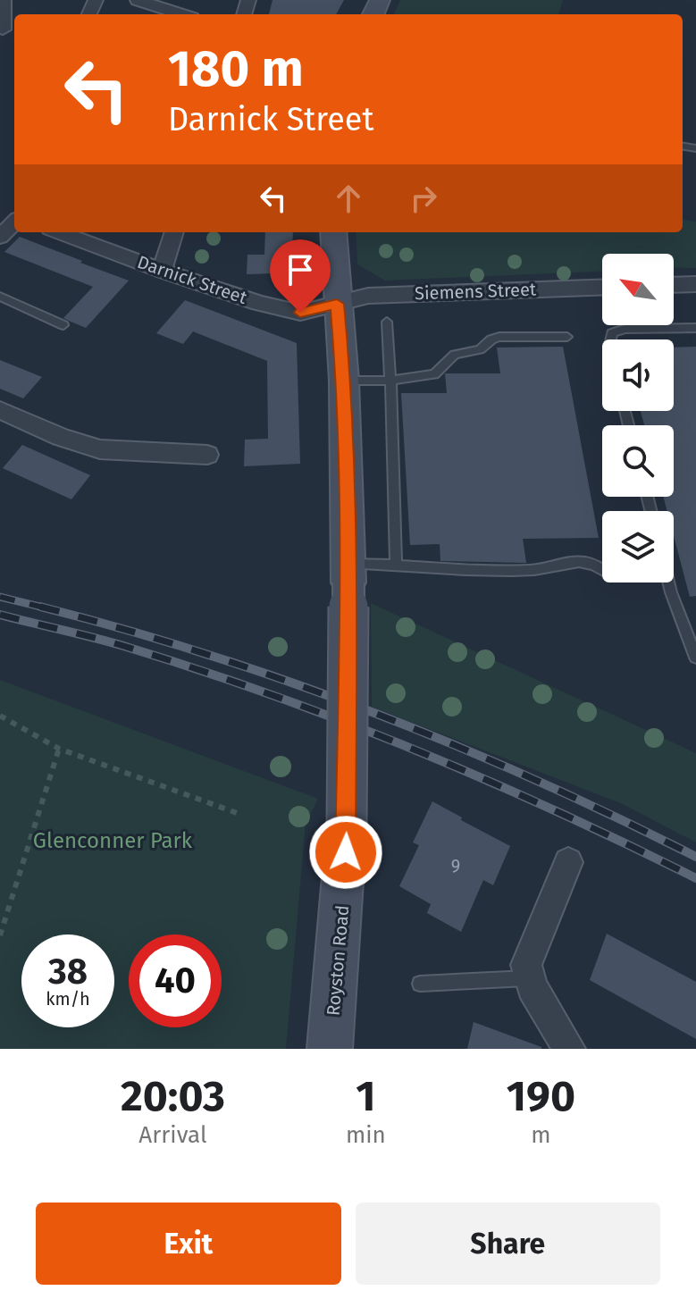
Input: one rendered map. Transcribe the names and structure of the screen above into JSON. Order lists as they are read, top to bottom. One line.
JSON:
{"streets":{"street":["Darnick Street","Siemens Street","Royston Road"]},"crossings":[["Darnick Street","Siemens Street"],["Darnick Street","Royston Road"],["Siemens Street","Royston Road"]],"parks":["Glenconner Park"],"house_numbers":["9"],"north":"top left","page":{"turn":["180 m","Darnick Street"],"speed":"38 km/h","limit":"40","eta":["20:03","Arrival","1","min","190","m"],"buttons":["Exit","Share"]}}
